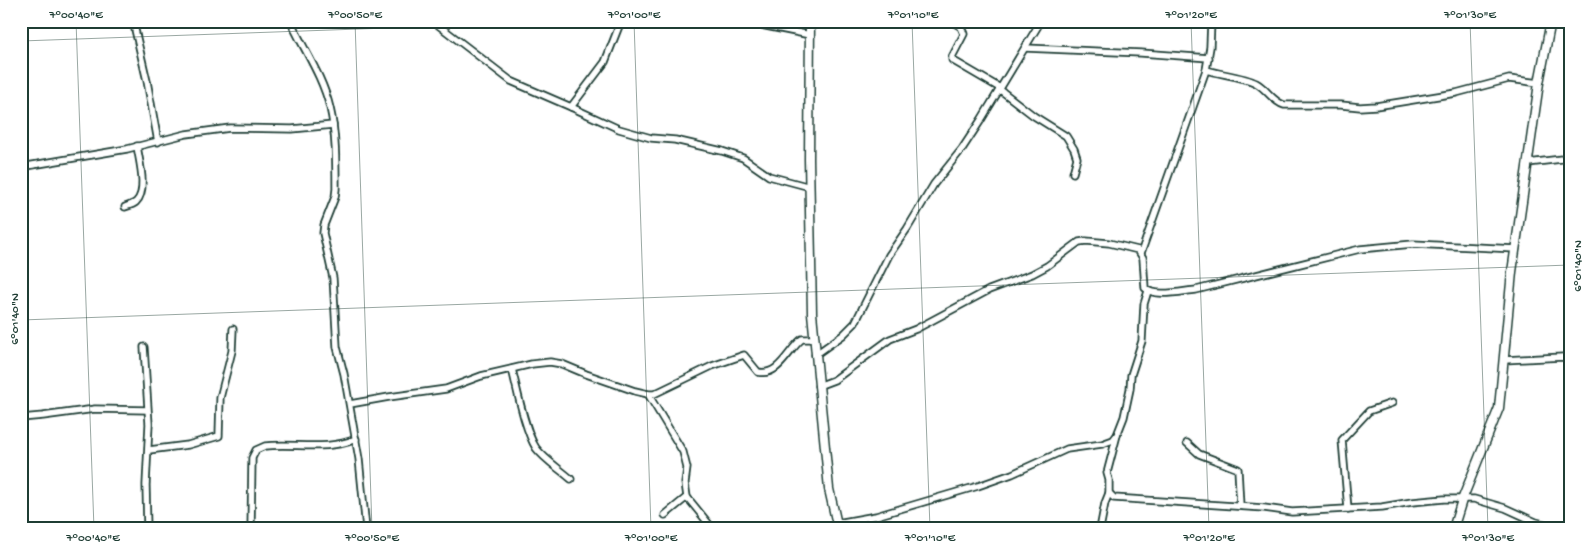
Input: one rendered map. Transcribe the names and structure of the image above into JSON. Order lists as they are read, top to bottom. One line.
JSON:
{"coordinates":["7°00'40\"E","7°00'50\"E","7°01'00\"E","7°01'10\"E","7°01'20\"E","7°01'30\"E","6°01'40\"N"]}
